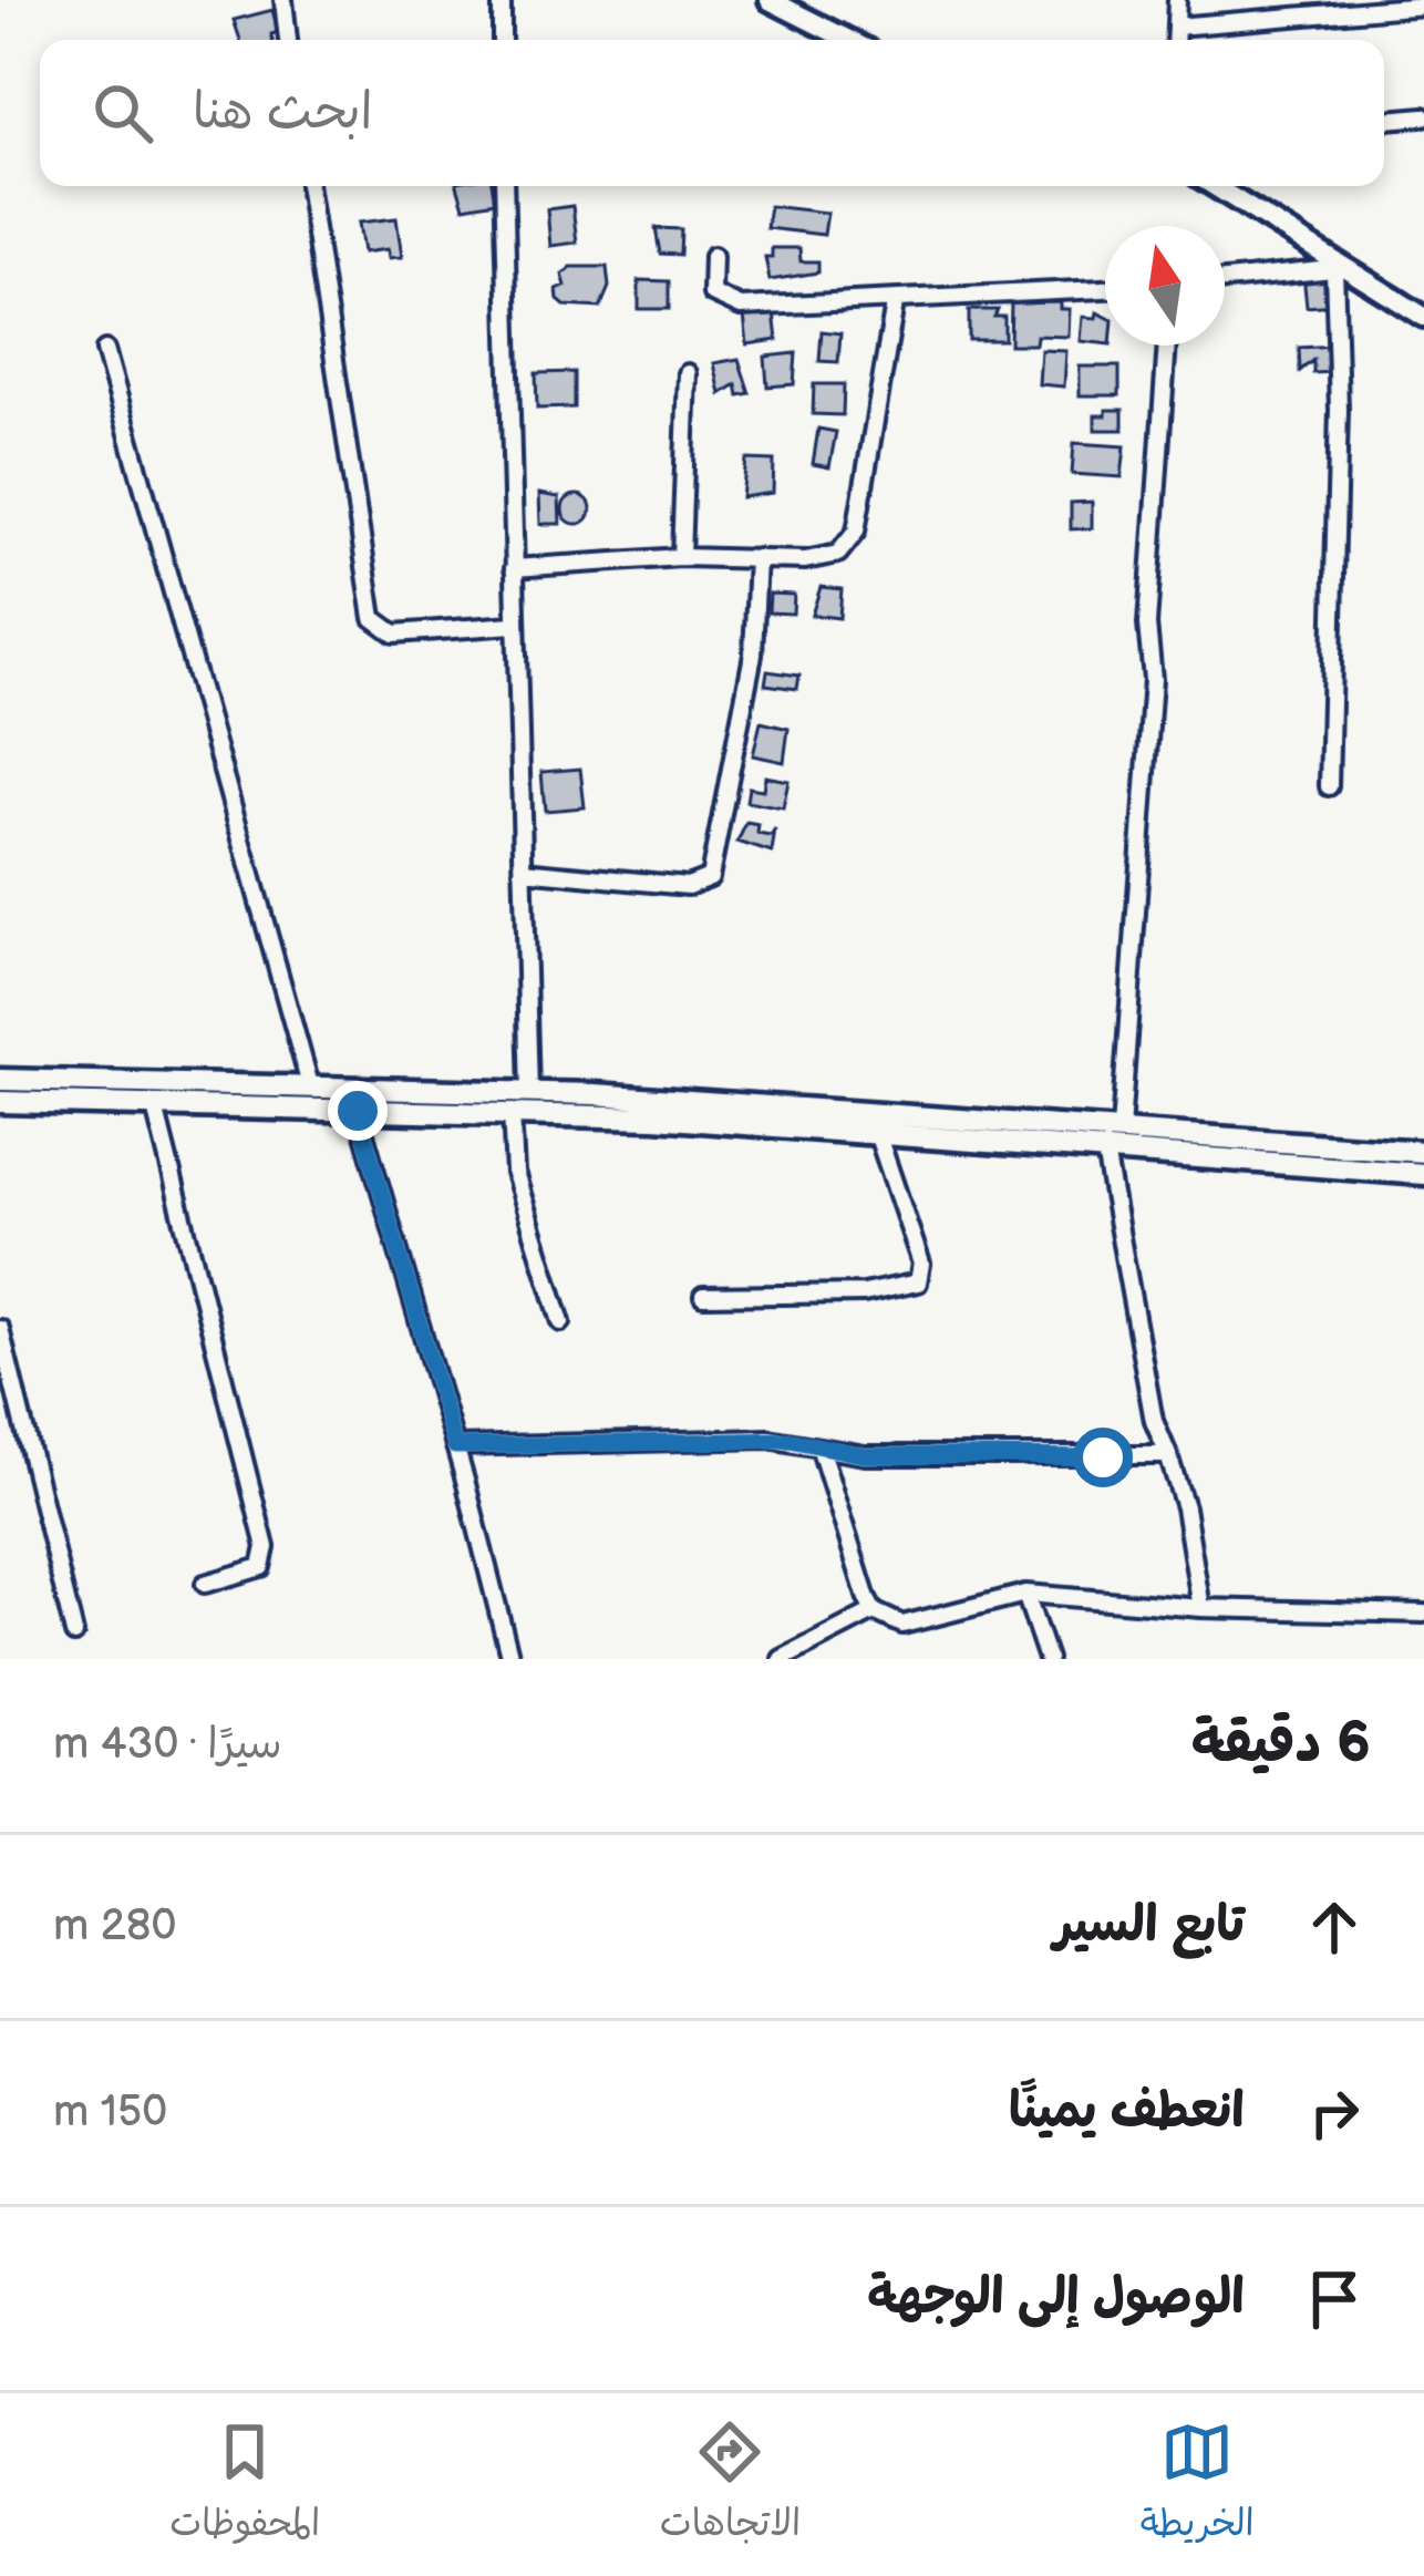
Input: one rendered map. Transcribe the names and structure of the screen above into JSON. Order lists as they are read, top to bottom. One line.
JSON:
{"north":"top","page":{"search":"ابحث هنا","heading":["6 دقيقة","سيرًا · 430 m"],"list":[["تابع السير","280 m"],["انعطف يمينًا","150 m"],"الوصول إلى الوجهة"],"nav":["الخريطة","الاتجاهات","المحفوظات"]}}
